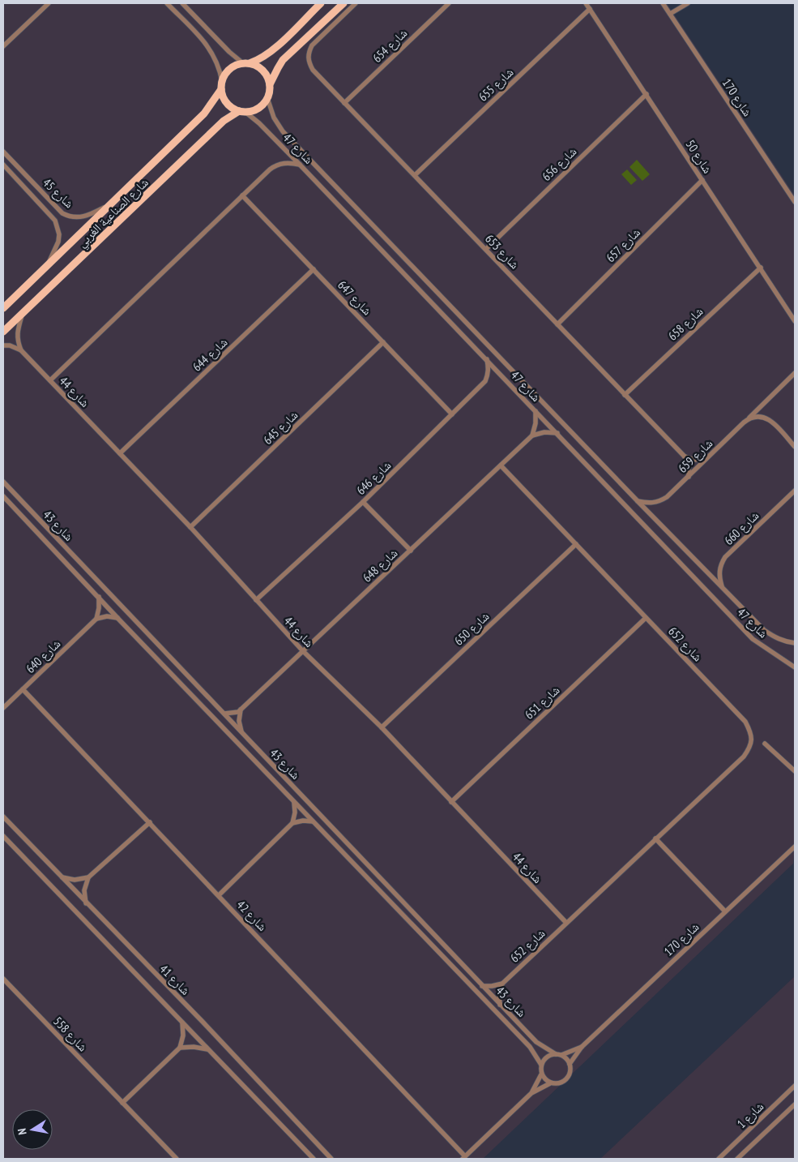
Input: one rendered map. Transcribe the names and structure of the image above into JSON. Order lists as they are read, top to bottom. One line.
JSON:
{"streets":{"main road":["شارع الصناعية الغربي"],"street":["شارع 654","شارع 655","شارع 170","شارع 47","شارع 50","شارع 656","شارع 45","شارع 657","شارع 653","شارع 647","شارع 658","شارع 644","شارع 44","شارع 645","شارع 659","شارع 646","شارع 43","شارع 660","شارع 648","شارع 650","شارع 652","شارع 640","شارع 651","شارع 42","شارع 41","شارع 558","شارع 1"]},"crossings":[["شارع 654","شارع 653"],["شارع 655","شارع 50"],["شارع 655","شارع 653"],["شارع 170","شارع 43"],["شارع 47","شارع الصناعية الغربي"],["شارع 47","شارع 659"],["شارع 47","شارع 646"],["شارع 47","شارع 660"],["شارع 50","شارع 656"],["شارع 50","شارع 657"],["شارع 50","شارع 658"],["شارع 656","شارع 653"],["شارع 45","شارع الصناعية الغربي"],["شارع 657","شارع 653"],["شارع 653","شارع 658"],["شارع 647","شارع 644"],["شارع 647","شارع 645"],["شارع 647","شارع 646"],["شارع 644","شارع 44"],["شارع 44","شارع 645"],["شارع 44","شارع 646"],["شارع 44","شارع 648"],["شارع 44","شارع 650"],["شارع 44","شارع 652"],["شارع 44","شارع 651"],["شارع 648","شارع 652"],["شارع 650","شارع 652"],["شارع 652","شارع 651"],["شارع 640","شارع 42"]],"north":"left"}
